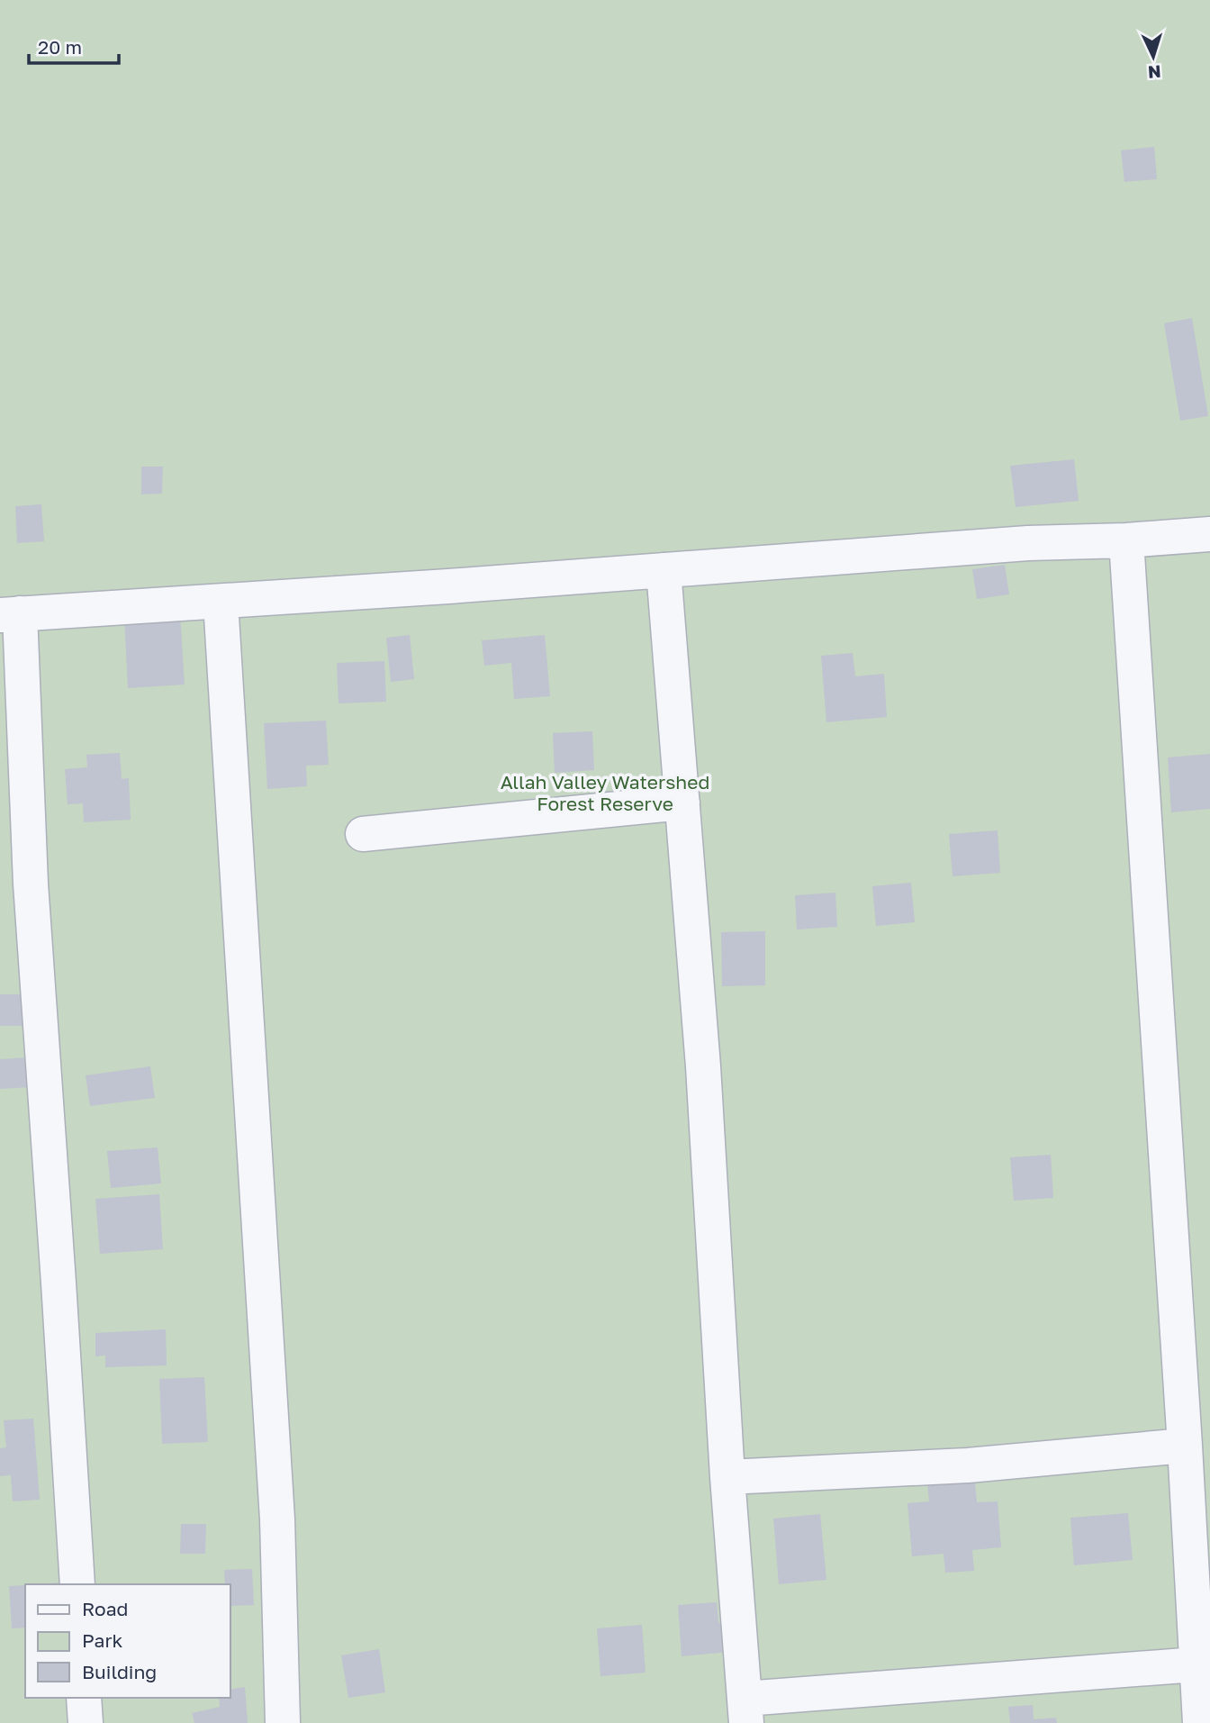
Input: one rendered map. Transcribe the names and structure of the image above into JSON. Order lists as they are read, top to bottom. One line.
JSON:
{"parks":["Allah Valley Watershed Forest Reserve"],"legend":["Road","Park","Building"],"scale_bar":"20 m","north":"bottom"}
